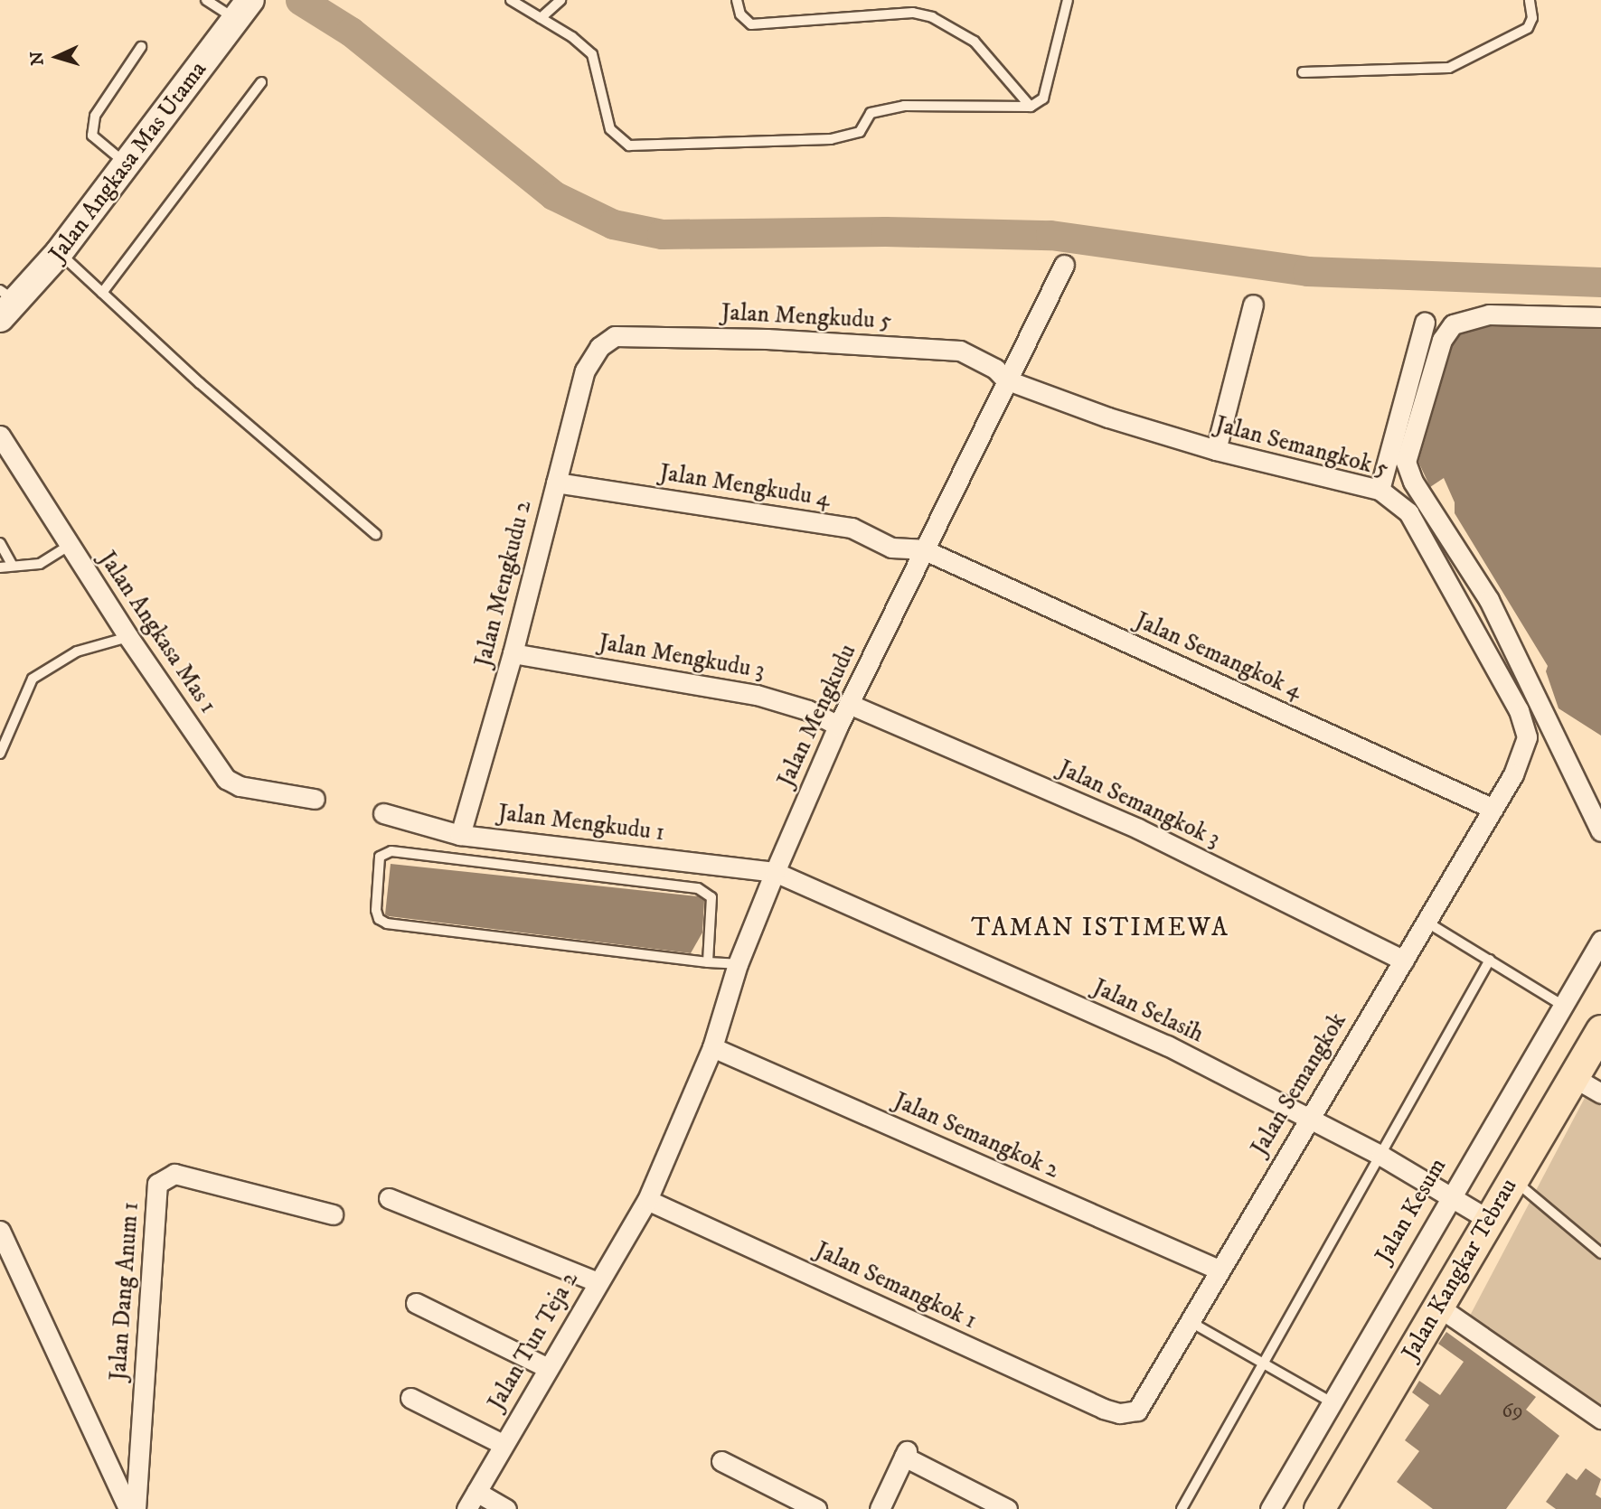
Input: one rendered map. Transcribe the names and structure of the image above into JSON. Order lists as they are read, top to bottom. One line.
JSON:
{"streets":{"main road":["Jalan Kangkar Tebrau"],"street":["Jalan Angkasa Mas Utama","Jalan Mengkudu 5","Jalan Semangkok 5","Jalan Mengkudu 4","Jalan Mengkudu 2","Jalan Angkasa Mas 1","Jalan Semangkok 4","Jalan Mengkudu 3","Jalan Mengkudu","Jalan Semangkok 3","Jalan Mengkudu 1","Jalan Selasih","Jalan Semangkok","Jalan Semangkok 2","Jalan Kesum","Jalan Semangkok 1","Jalan Dang Anum 1","Jalan Tun Teja 2"]},"crossings":[["Jalan Mengkudu 5","Jalan Semangkok 5"],["Jalan Mengkudu 5","Jalan Mengkudu 2"],["Jalan Mengkudu 5","Jalan Mengkudu"],["Jalan Semangkok 5","Jalan Mengkudu"],["Jalan Semangkok 5","Jalan Semangkok"],["Jalan Mengkudu 4","Jalan Mengkudu 2"],["Jalan Mengkudu 4","Jalan Semangkok 4"],["Jalan Mengkudu 4","Jalan Mengkudu"],["Jalan Mengkudu 2","Jalan Mengkudu 3"],["Jalan Mengkudu 2","Jalan Mengkudu 1"],["Jalan Semangkok 4","Jalan Mengkudu"],["Jalan Semangkok 4","Jalan Semangkok"],["Jalan Mengkudu 3","Jalan Mengkudu"],["Jalan Mengkudu","Jalan Semangkok 3"],["Jalan Mengkudu","Jalan Mengkudu 1"],["Jalan Mengkudu","Jalan Selasih"],["Jalan Mengkudu","Jalan Semangkok 2"],["Jalan Mengkudu","Jalan Semangkok 1"],["Jalan Mengkudu","Jalan Tun Teja 2"],["Jalan Semangkok 3","Jalan Semangkok"],["Jalan Mengkudu 1","Jalan Selasih"],["Jalan Selasih","Jalan Semangkok"],["Jalan Selasih","Jalan Kesum"],["Jalan Selasih","Jalan Kangkar Tebrau"],["Jalan Semangkok","Jalan Semangkok 2"],["Jalan Semangkok","Jalan Semangkok 1"],["Jalan Semangkok 1","Jalan Tun Teja 2"]],"districts":["TAMAN ISTIMEWA"],"house_numbers":["69"],"north":"left"}
